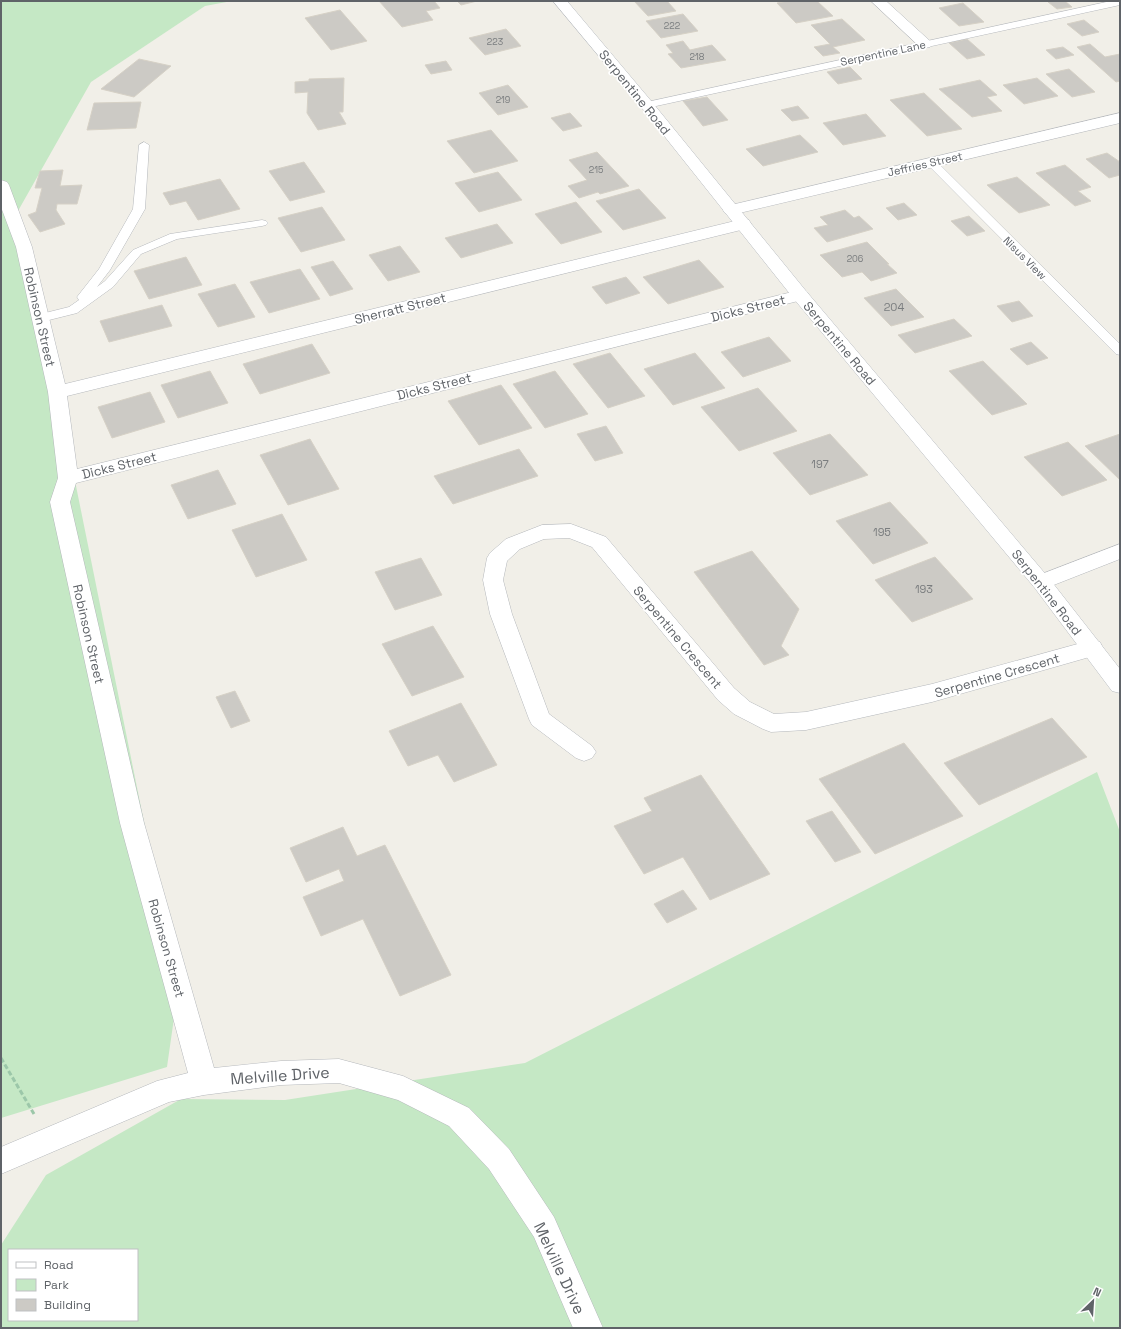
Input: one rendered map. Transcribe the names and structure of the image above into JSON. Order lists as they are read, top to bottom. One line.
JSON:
{"streets":{"street":["Serpentine Road","Jeffries Street","Sherratt Street","Dicks Street","Robinson Street","Serpentine Crescent","Melville Drive"],"lane":["Serpentine Lane","Nisus View"]},"crossings":[["Serpentine Lane","Serpentine Road"],["Serpentine Road","Jeffries Street"],["Serpentine Road","Sherratt Street"],["Serpentine Road","Dicks Street"],["Serpentine Road","Serpentine Crescent"],["Jeffries Street","Nisus View"],["Sherratt Street","Robinson Street"],["Dicks Street","Robinson Street"],["Robinson Street","Melville Drive"]],"house_numbers":["222","223","218","219","215","206","204","197","195","193"],"legend":["Road","Park","Building"],"north":"top right"}
